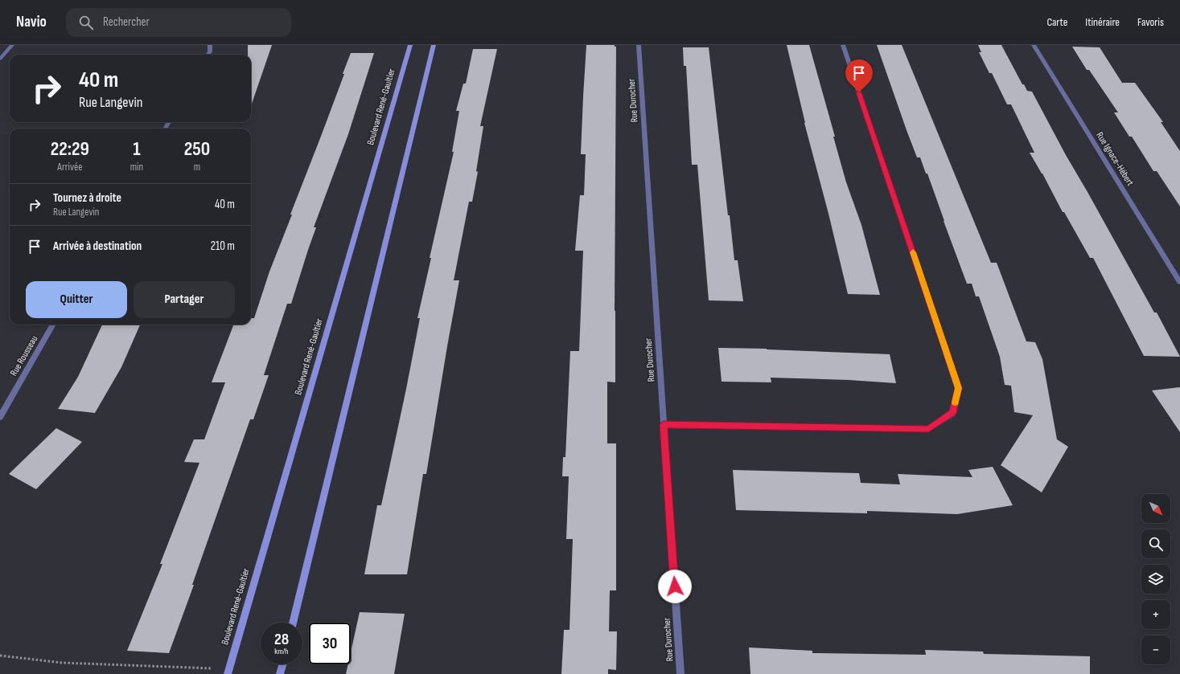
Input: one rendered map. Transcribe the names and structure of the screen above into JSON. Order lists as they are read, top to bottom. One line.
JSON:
{"streets":{"street":["Rue Durocher","Boulevard René-Gaultier","Rue Ignace-Hébert","Rue Rousseau"]},"north":"bottom right","page":{"header":"Navio","search":"Rechercher","nav":["Carte","Itinéraire","Favoris"],"turn":["40 m","Rue Langevin"],"eta":["22:29","Arrivée","1","min","250","m"],"list":[{"name":"Tournez à droite","note":"Rue Langevin","value":"40 m"},{"name":"Arrivée à destination","value":"210 m"}],"buttons":["Quitter","Partager"],"map_buttons":["+","−"],"speed":"28 km/h","limit":"30"}}
